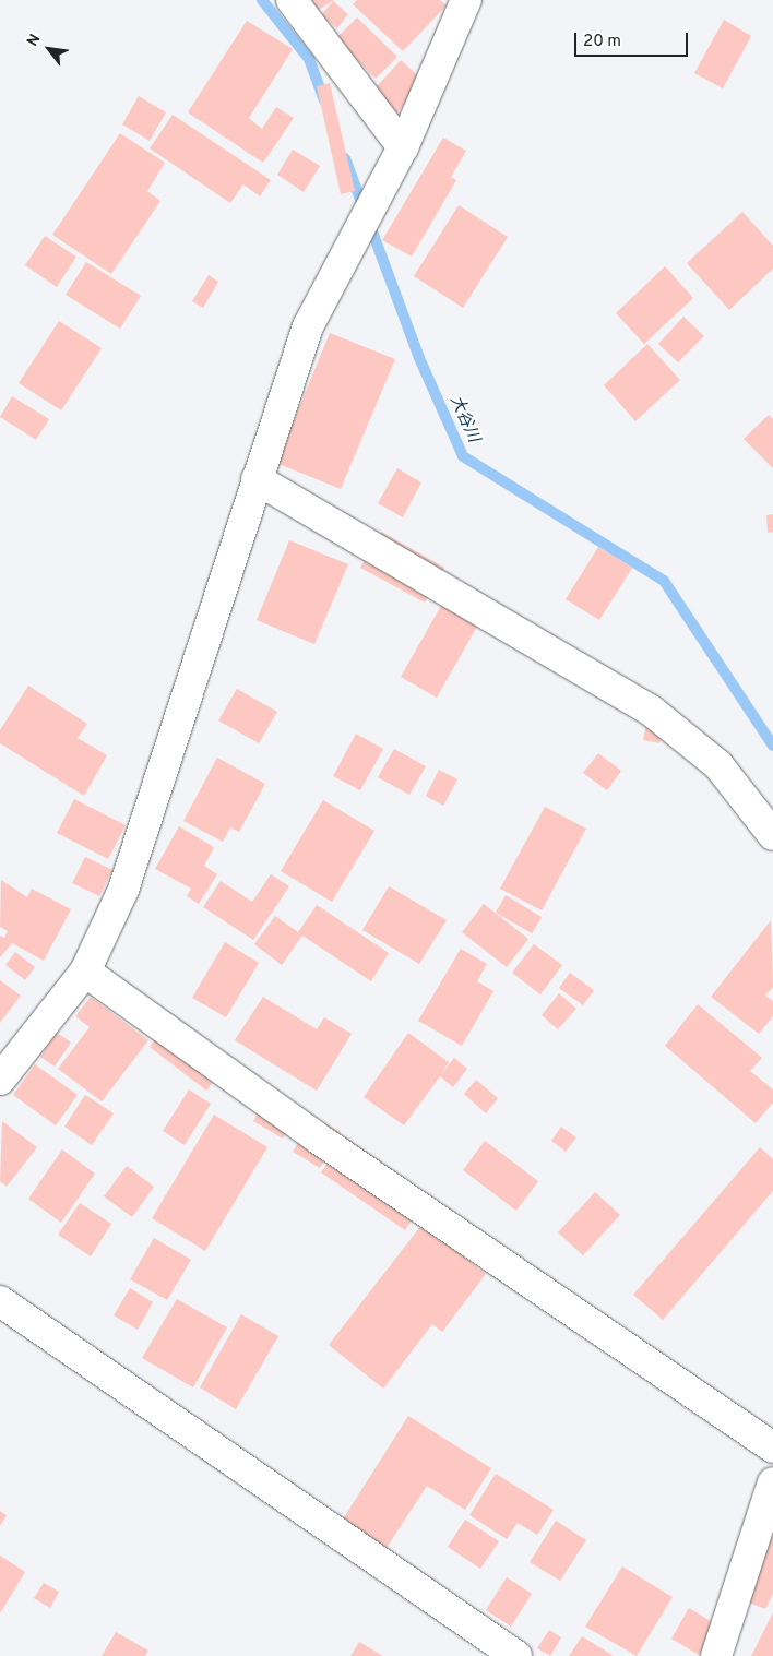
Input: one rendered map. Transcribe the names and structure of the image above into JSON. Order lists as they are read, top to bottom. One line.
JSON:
{"water":["大谷川"],"scale_bar":"20 m","north":"top left"}
